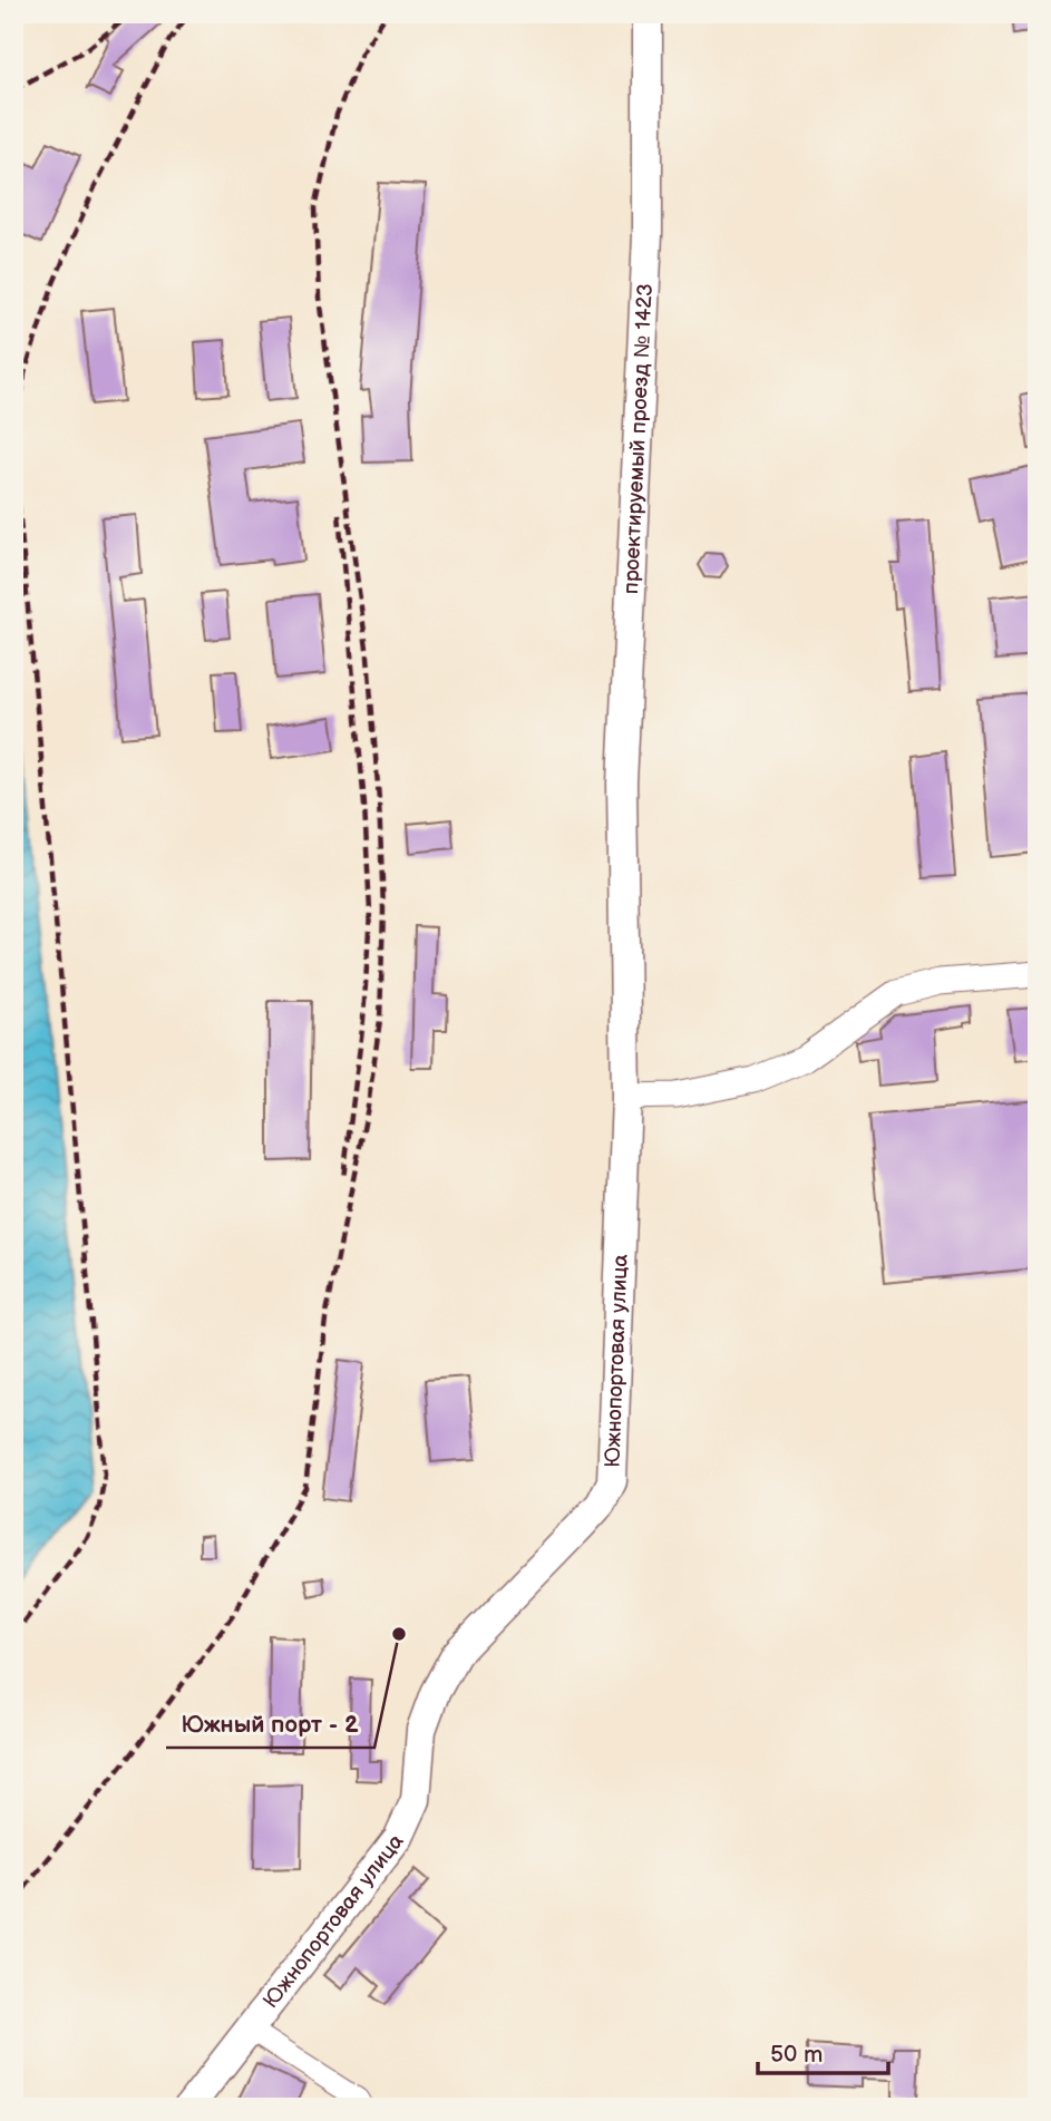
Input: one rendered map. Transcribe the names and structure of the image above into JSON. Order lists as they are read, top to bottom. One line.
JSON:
{"streets":{"main road":["проектируемый проезд № 1423","Южнопортовая улица"]},"crossings":[["проектируемый проезд № 1423","Южнопортовая улица"]],"places":["Южный порт - 2"],"scale_bar":"50 m"}
